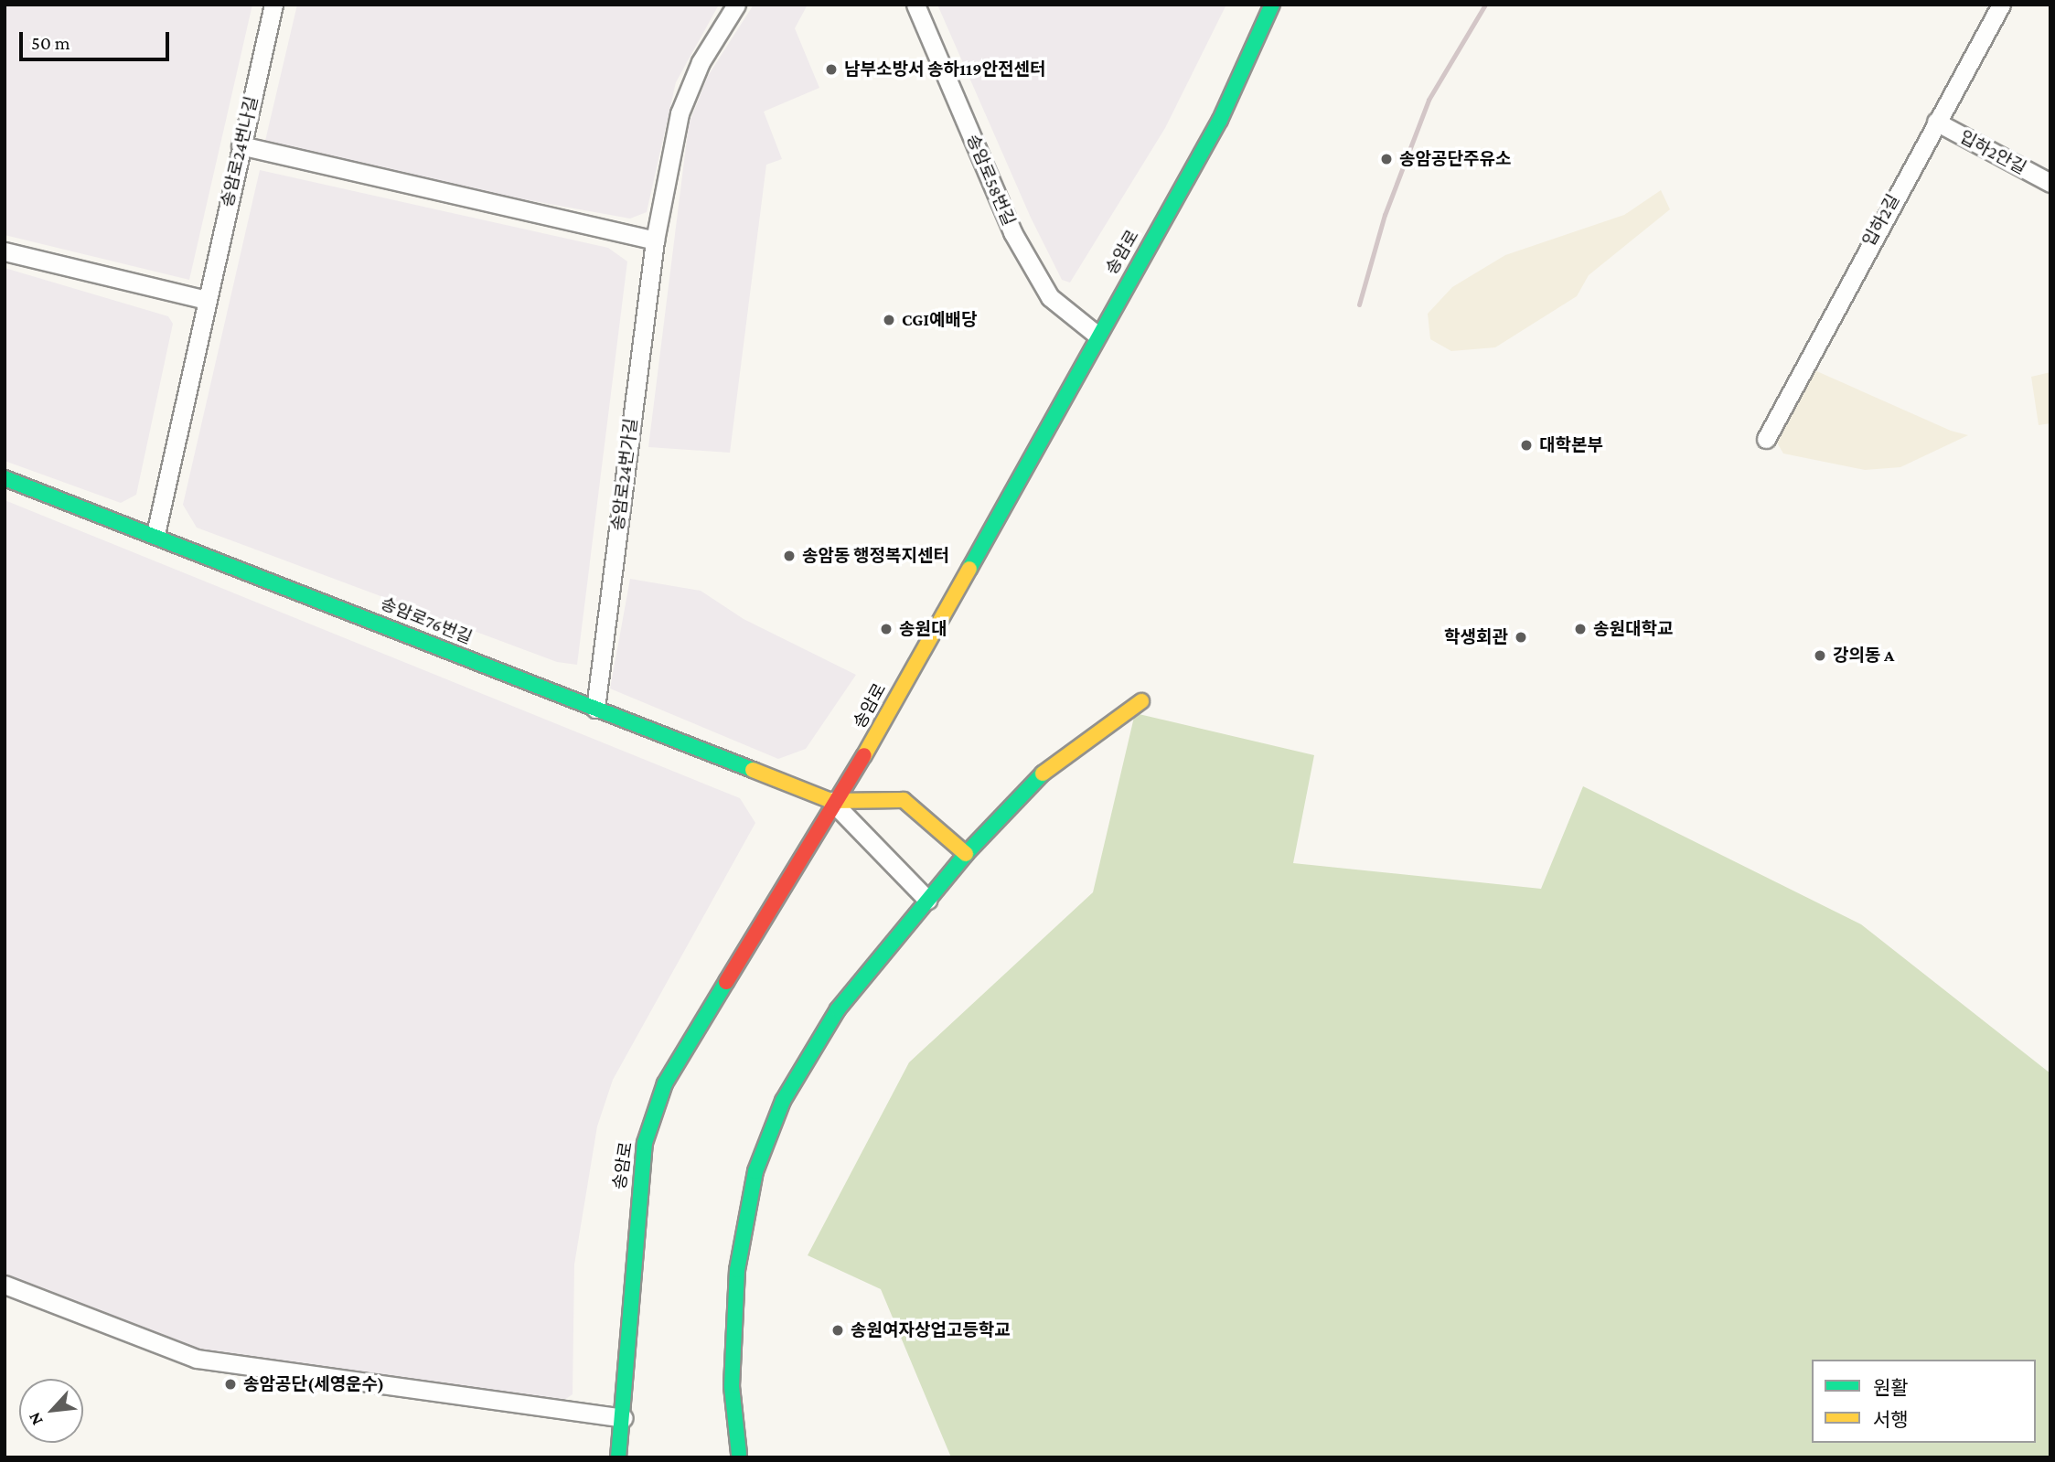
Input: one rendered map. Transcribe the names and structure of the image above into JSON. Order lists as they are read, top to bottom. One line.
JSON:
{"streets":{"street":["송암로24번나길","입하2안길","송암로58번길","입하2길","송암로","송암로24번가길","송암로76번길"]},"crossings":[["송암로24번나길","송암로76번길"],["입하2안길","입하2길"],["송암로58번길","송암로"],["송암로","송암로76번길"],["송암로24번가길","송암로76번길"]],"places":["남부소방서 송하119안전센터","송암공단주유소","CGI예배당","대학본부","송암동 행정복지센터","송원대","송원대학교","학생회관","강의동 A","송원여자상업고등학교","송암공단(세영운수)"],"legend":["원활","서행"],"scale_bar":"50 m","north":"bottom left"}
